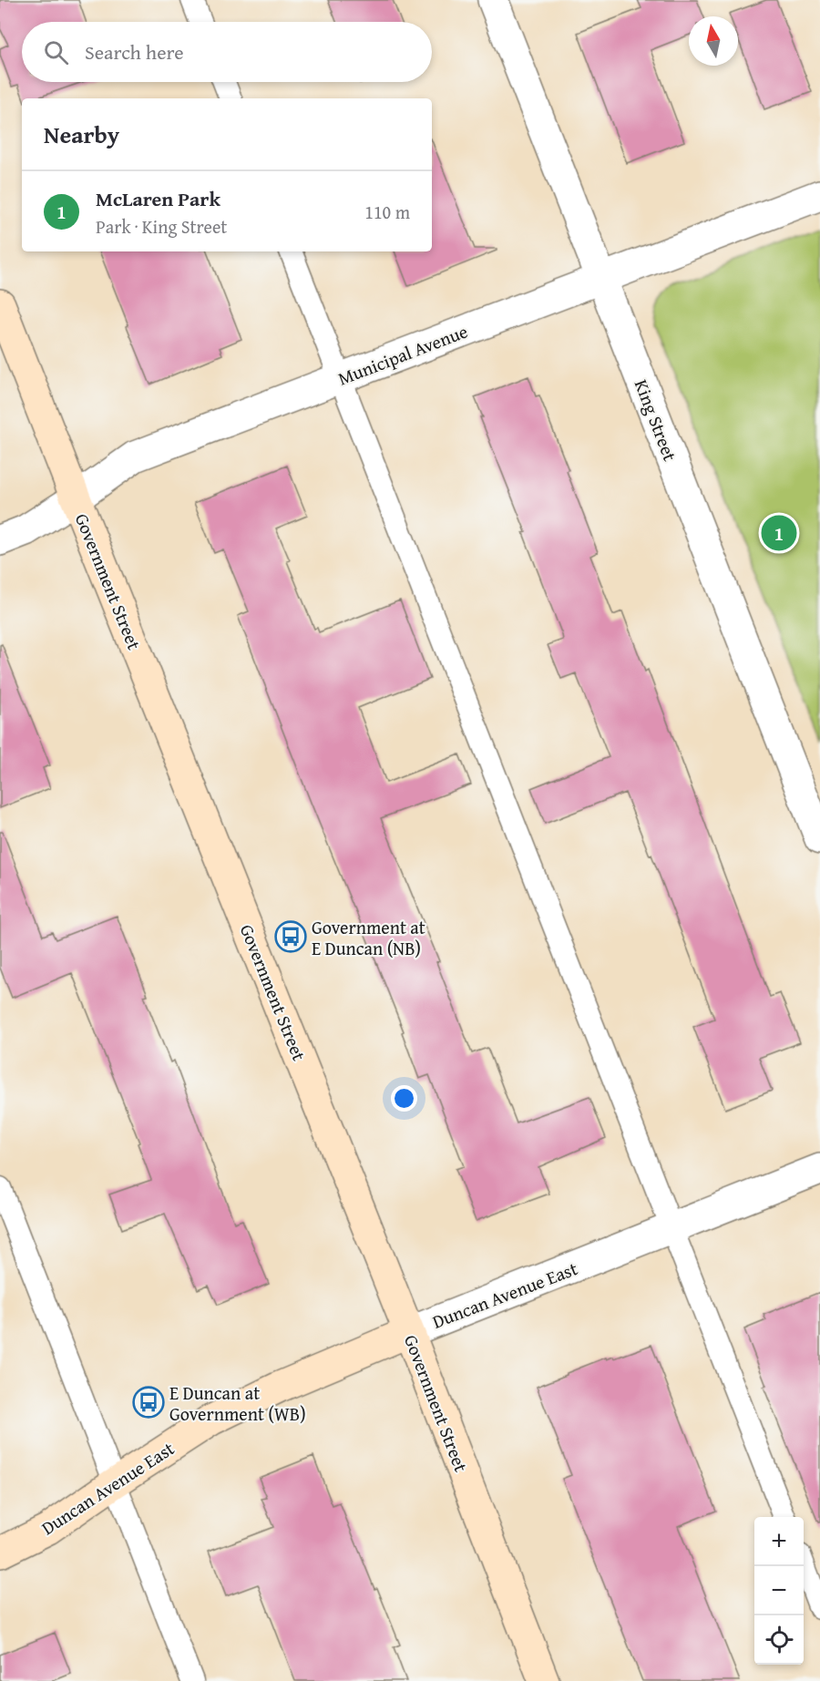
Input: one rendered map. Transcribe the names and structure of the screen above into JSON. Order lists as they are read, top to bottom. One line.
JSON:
{"streets":{"street":["Municipal Avenue","King Street","Government Street","Duncan Avenue East"]},"crossings":[["Municipal Avenue","King Street"],["Municipal Avenue","Government Street"],["Government Street","Duncan Avenue East"]],"places":{"bus stop":["Government at E Duncan (NB)","E Duncan at Government (WB)"]},"north":"top","page":{"search":"Search here","heading":"Nearby","list":[{"mark":"1","name":"McLaren Park","note":"Park · King Street","value":"110 m"}],"pins":"1","map_buttons":["+","−"]}}
